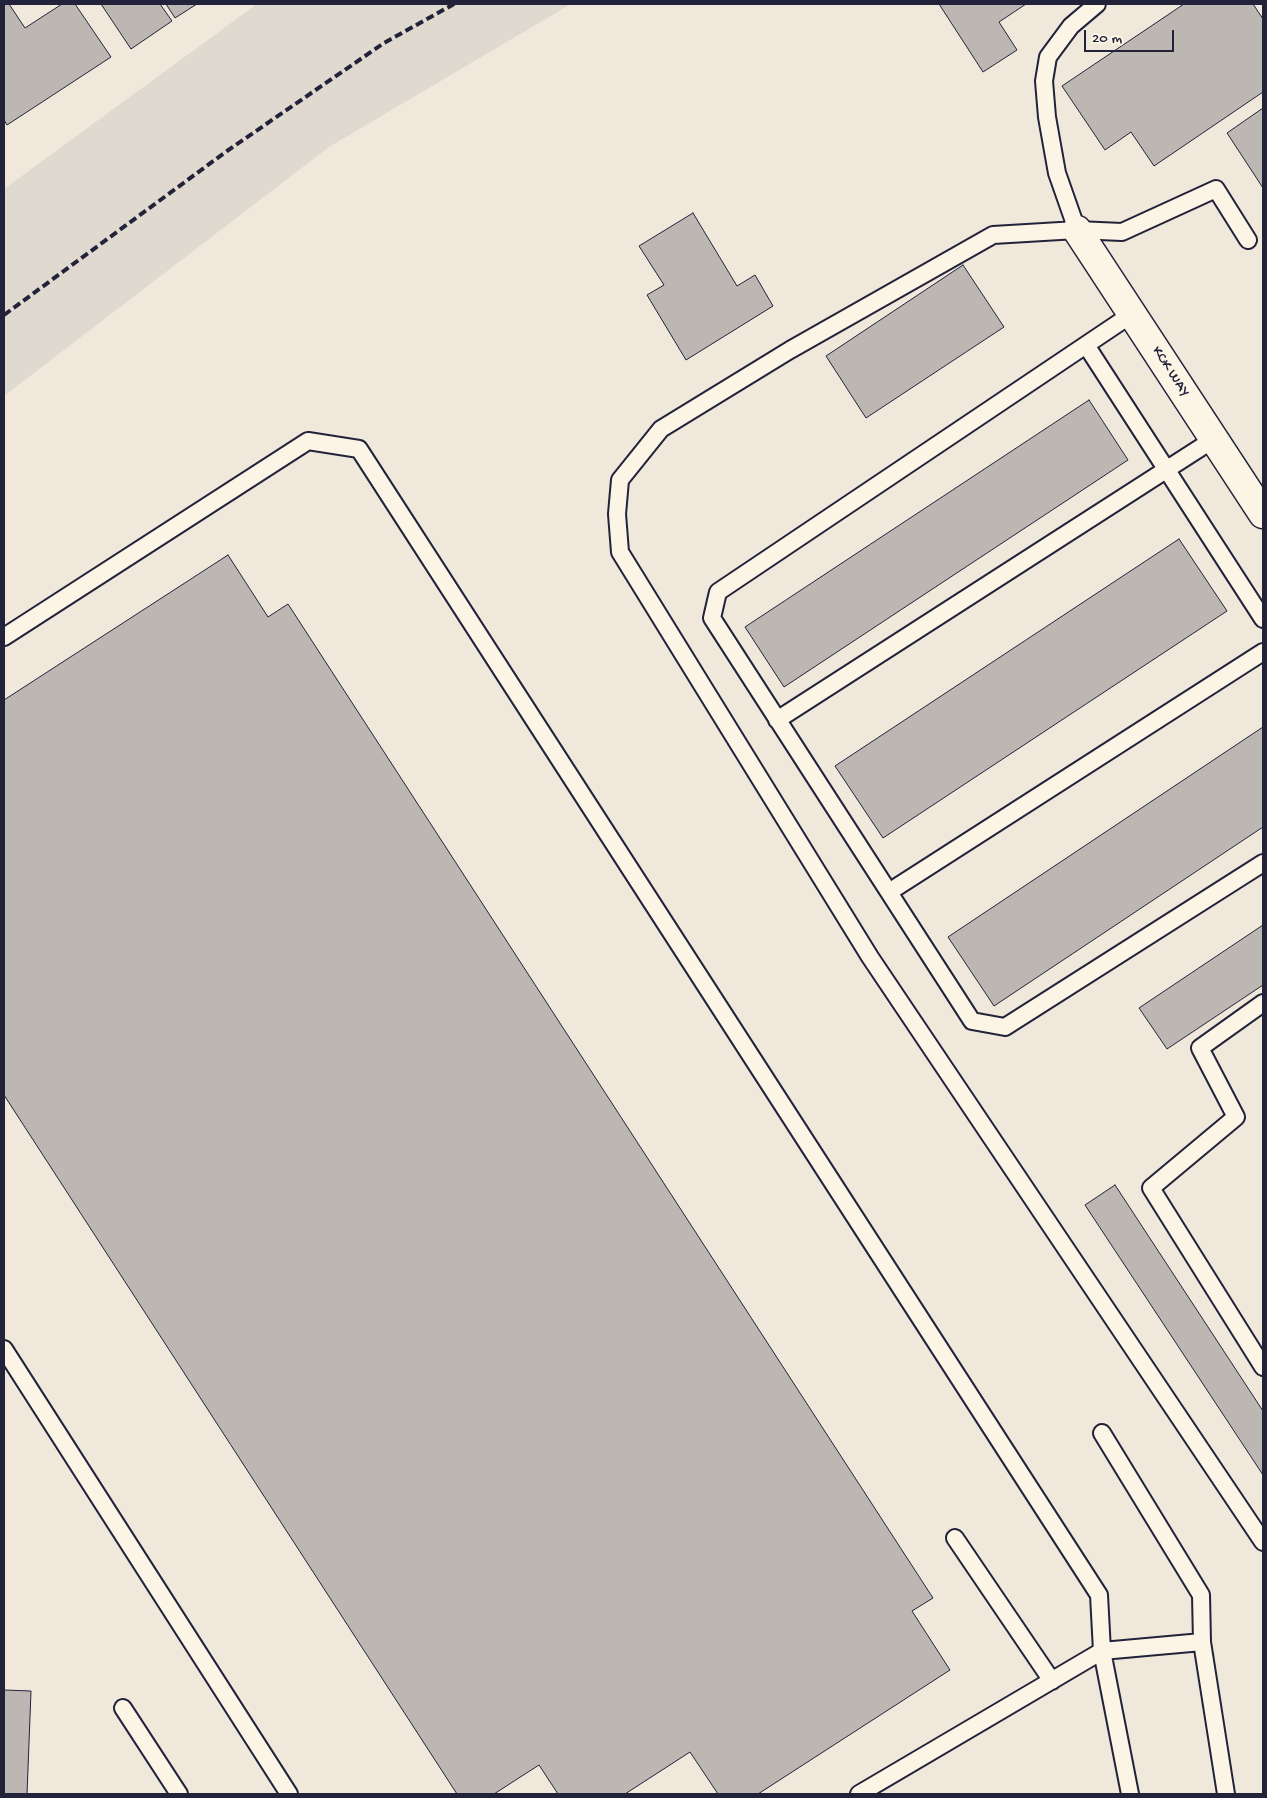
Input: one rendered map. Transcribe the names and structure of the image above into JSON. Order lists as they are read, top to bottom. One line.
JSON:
{"streets":{"street":["KCK WAY"]},"scale_bar":"20 m"}
